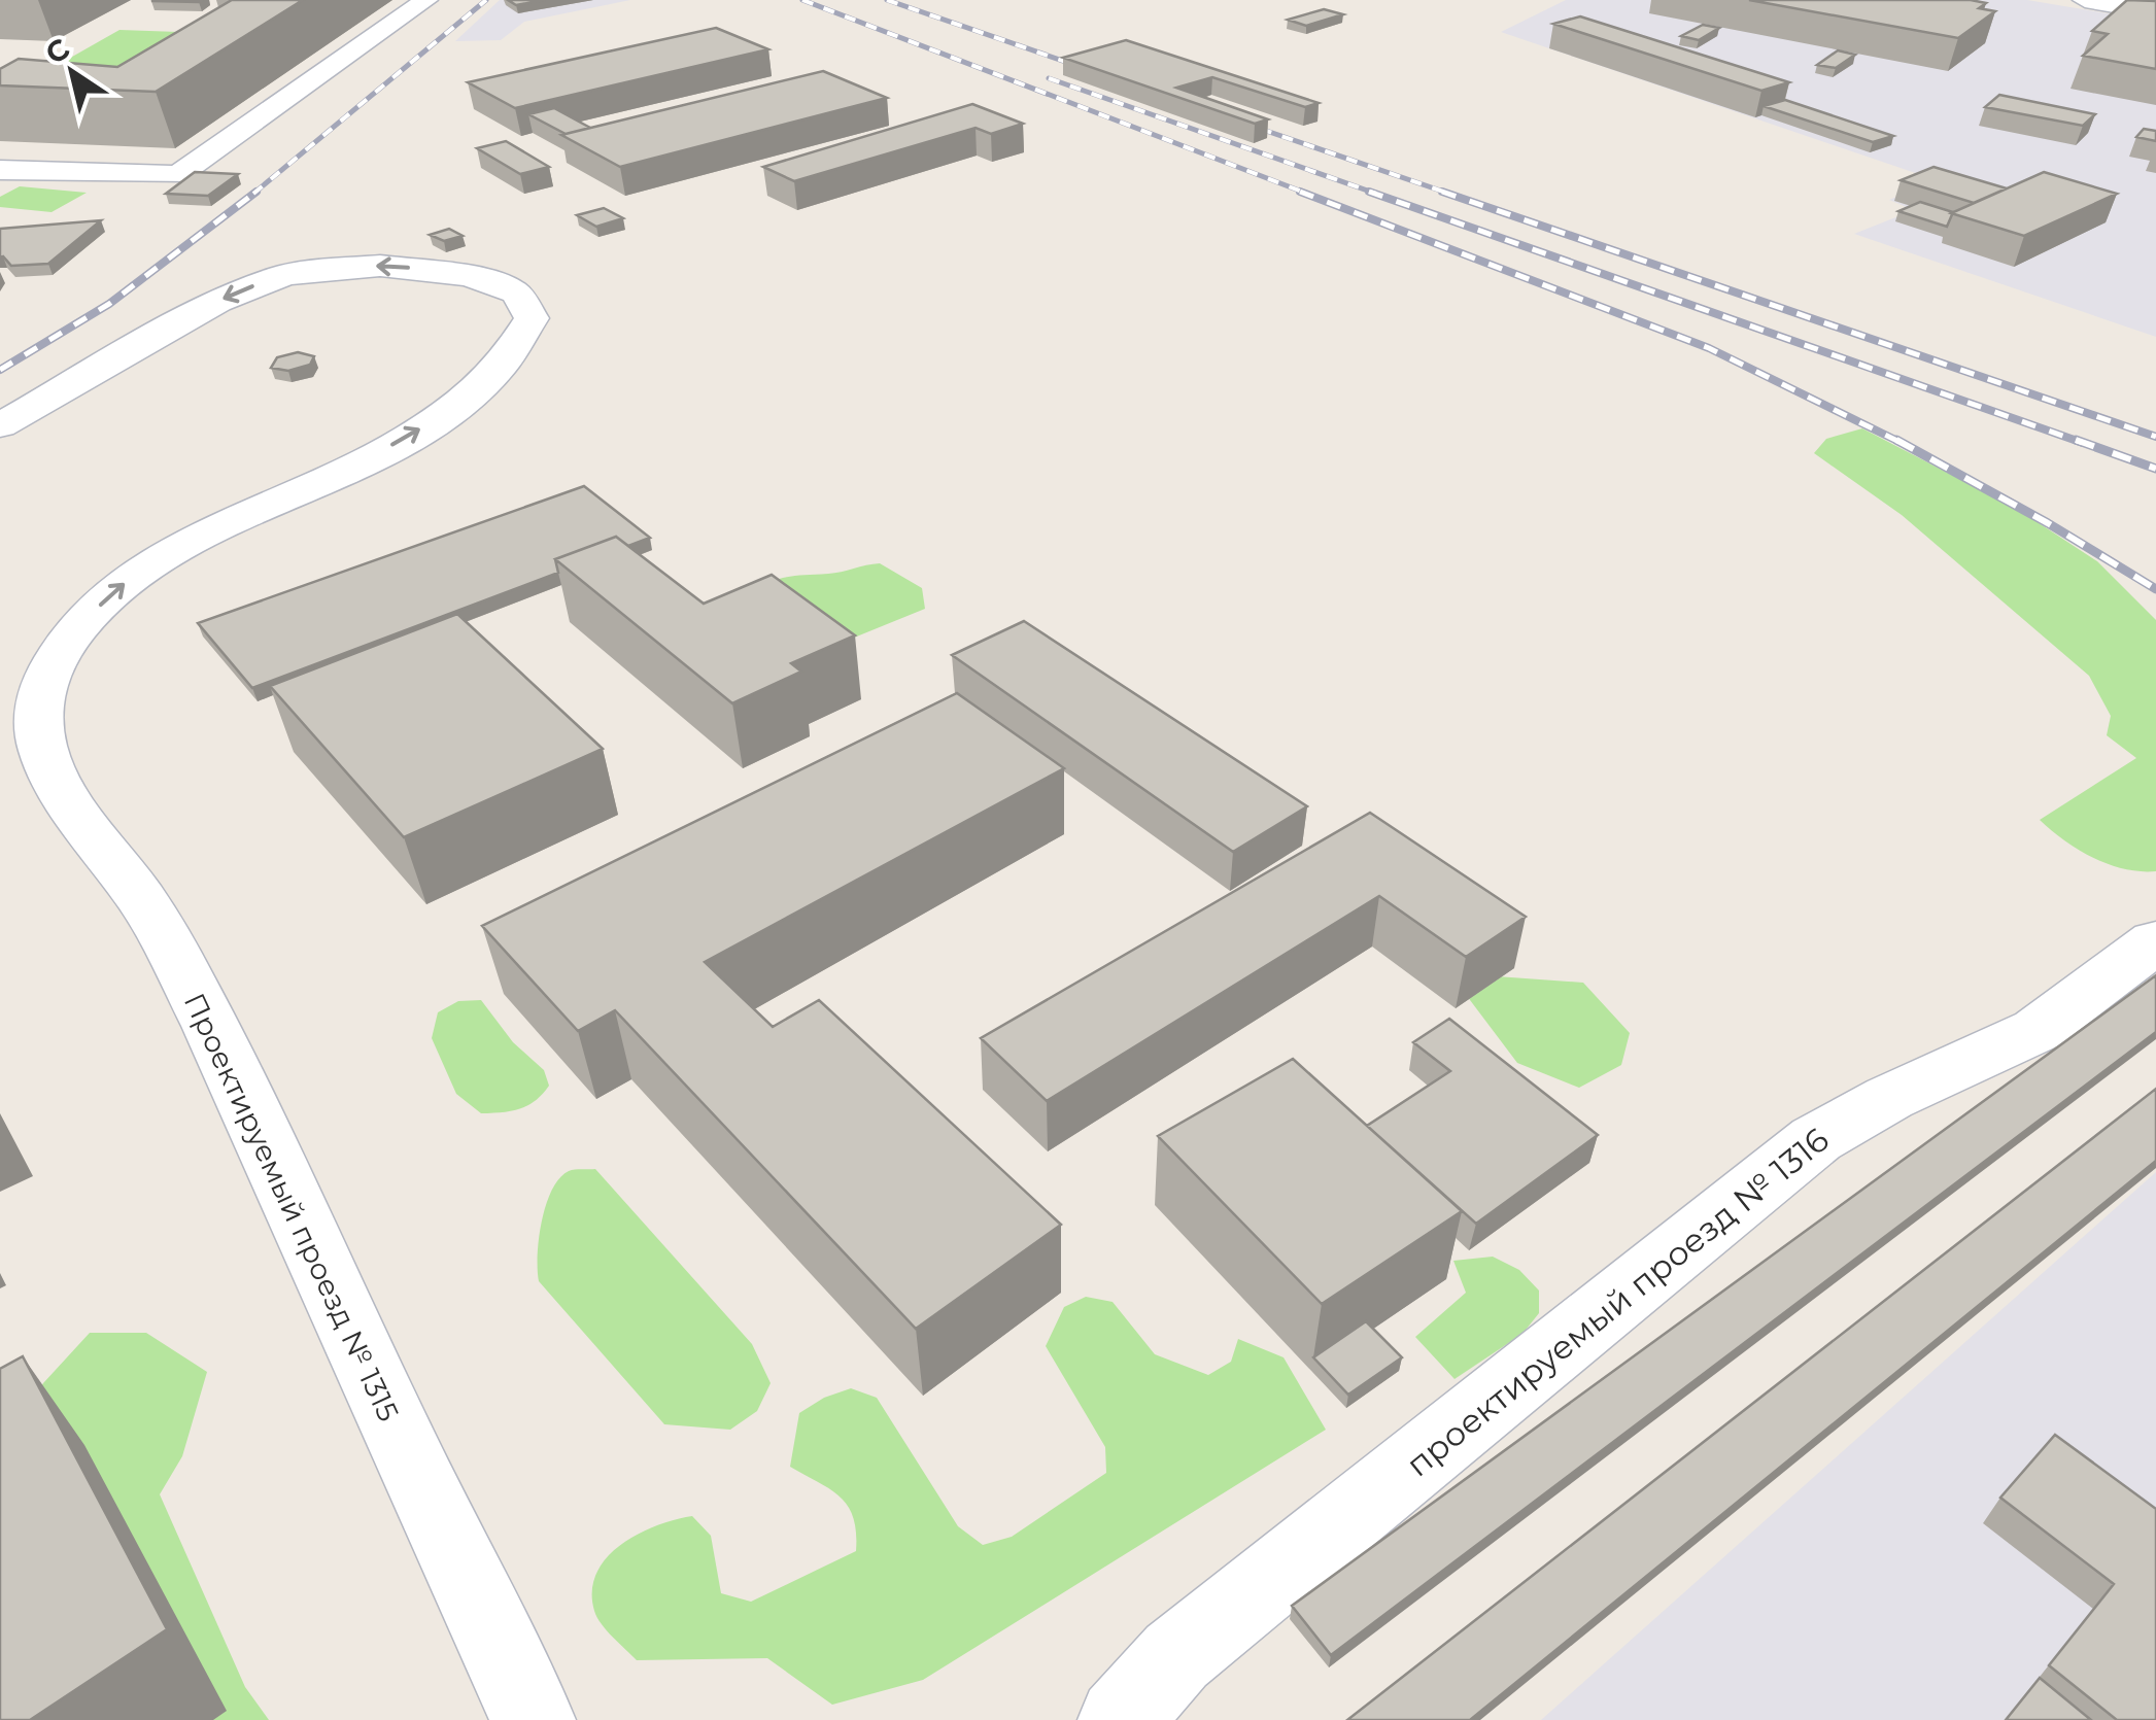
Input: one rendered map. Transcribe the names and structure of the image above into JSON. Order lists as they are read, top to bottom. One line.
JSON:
{"streets":{"street":["Проектируемый проезд № 1315","проектируемый проезд № 1316"]},"north":"top left"}
